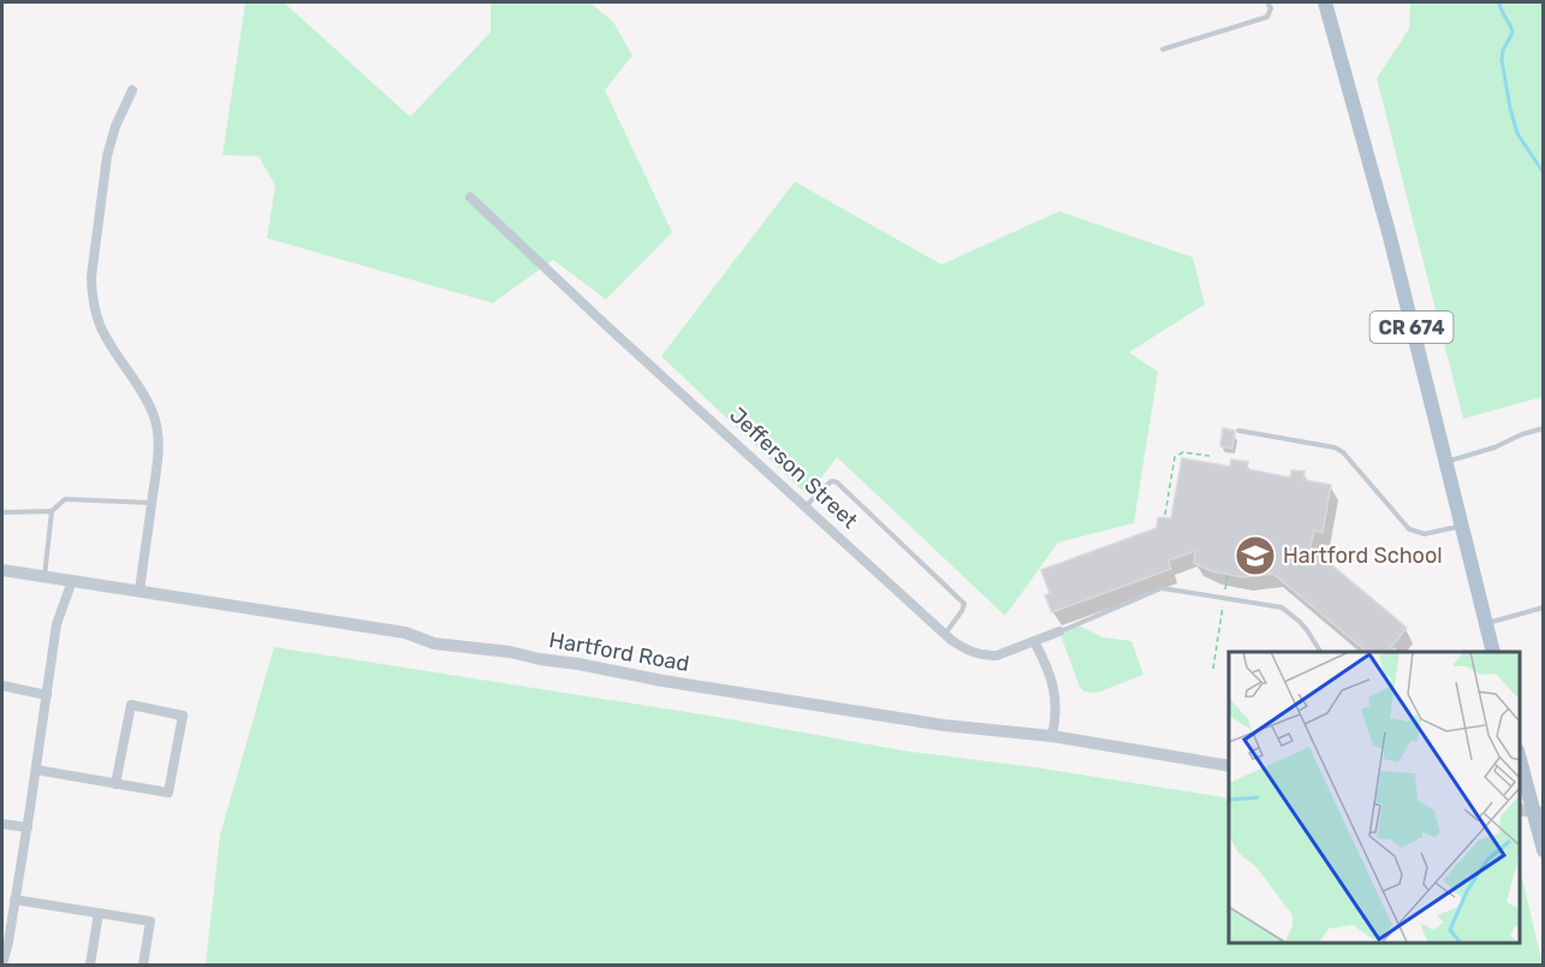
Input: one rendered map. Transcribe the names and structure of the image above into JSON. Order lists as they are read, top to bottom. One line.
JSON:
{"streets":{"main road":["CR 674"],"street":["Jefferson Street","Hartford Road"]},"places":{"school or university":["Hartford School"]}}
